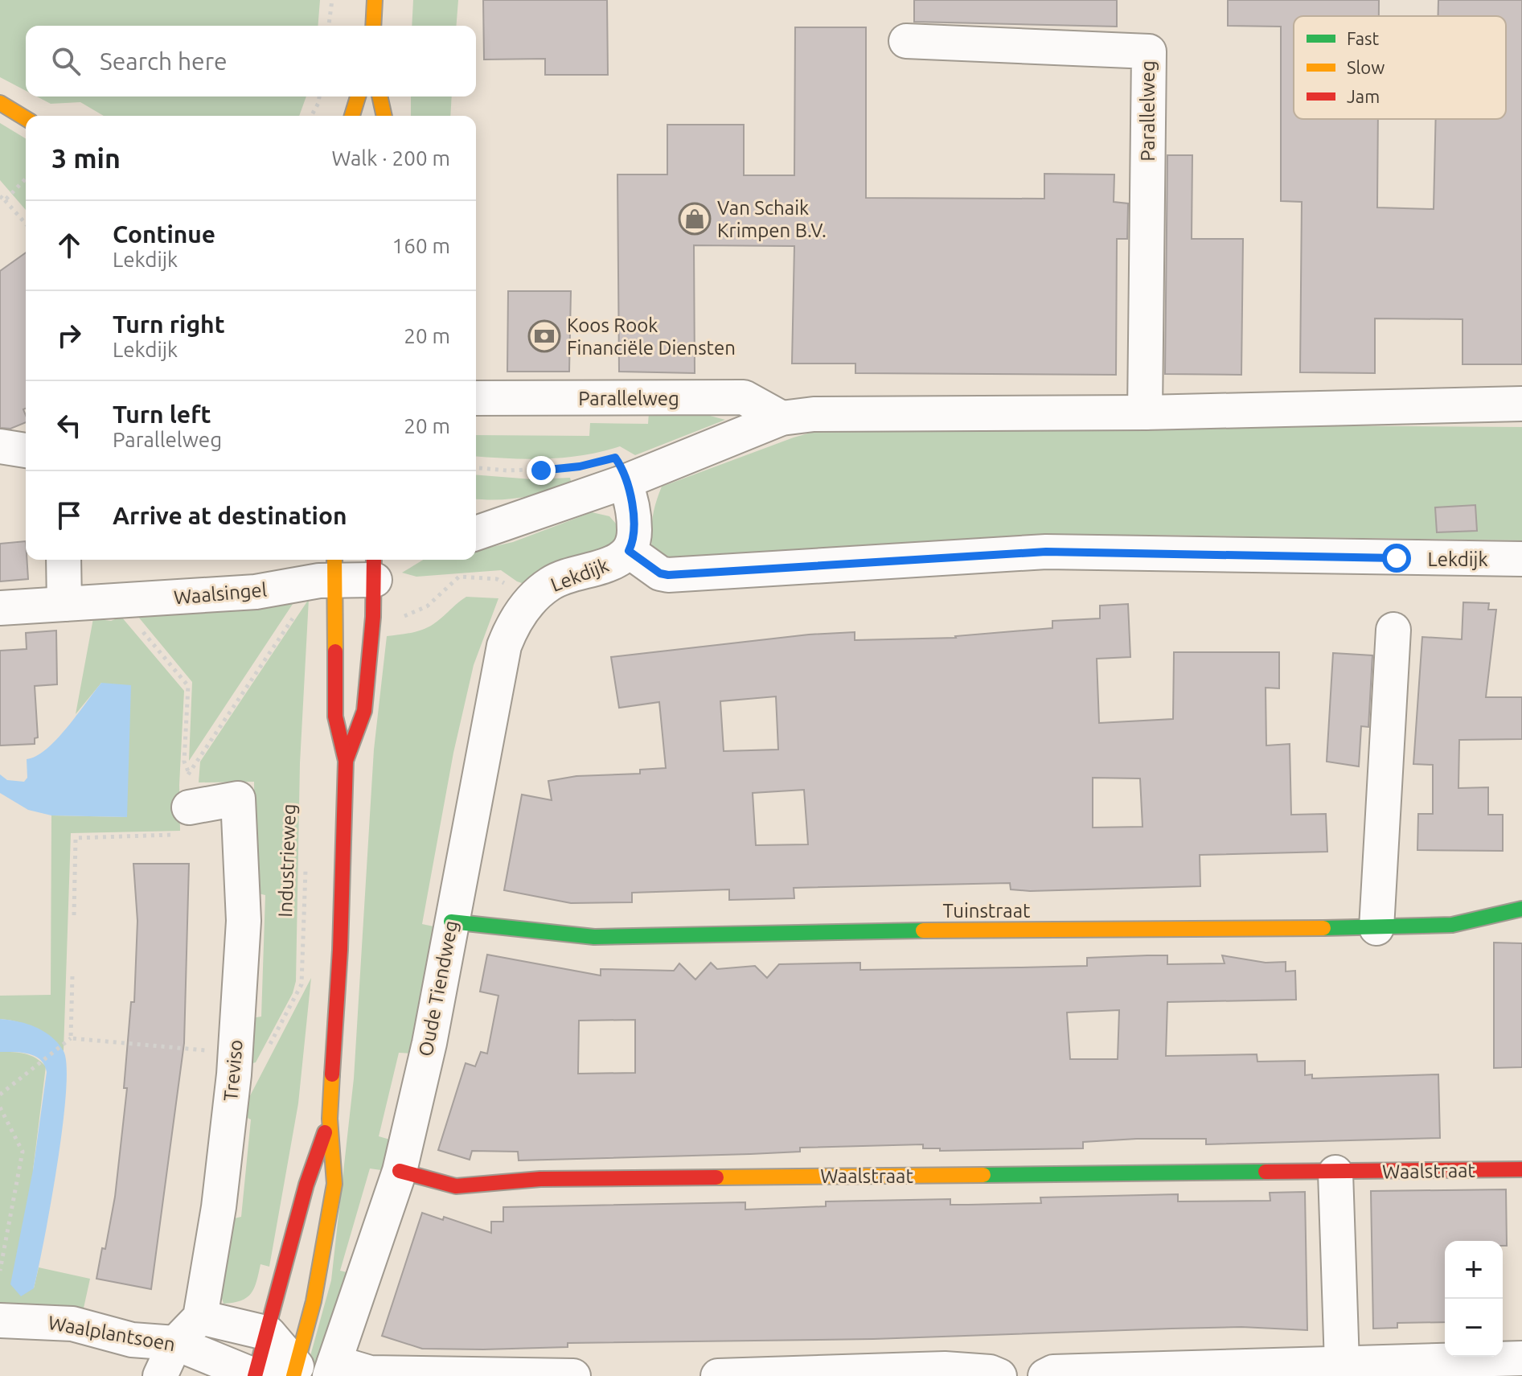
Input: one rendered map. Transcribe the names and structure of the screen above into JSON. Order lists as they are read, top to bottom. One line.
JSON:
{"streets":{"street":["Parallelweg","Lekdijk","Waalsingel","Tuinstraat","Oude Tiendweg","Treviso","Waalstraat","Waalplantsoen"],"path":["Industrieweg"]},"crossings":[["Lekdijk","Oude Tiendweg"],["Industrieweg","Treviso"],["Tuinstraat","Oude Tiendweg"],["Oude Tiendweg","Waalstraat"],["Treviso","Waalplantsoen"]],"places":{"shop":["Van Schaik Krimpen B.V."],"bank":["Koos Rook Financiële Diensten"]},"legend":["Fast","Slow","Jam"],"page":{"search":"Search here","heading":["3 min","Walk · 200 m"],"list":[["Continue","Lekdijk","160 m"],["Turn right","Lekdijk","20 m"],["Turn left","Parallelweg","20 m"],"Arrive at destination"],"map_buttons":["+","−"]}}
